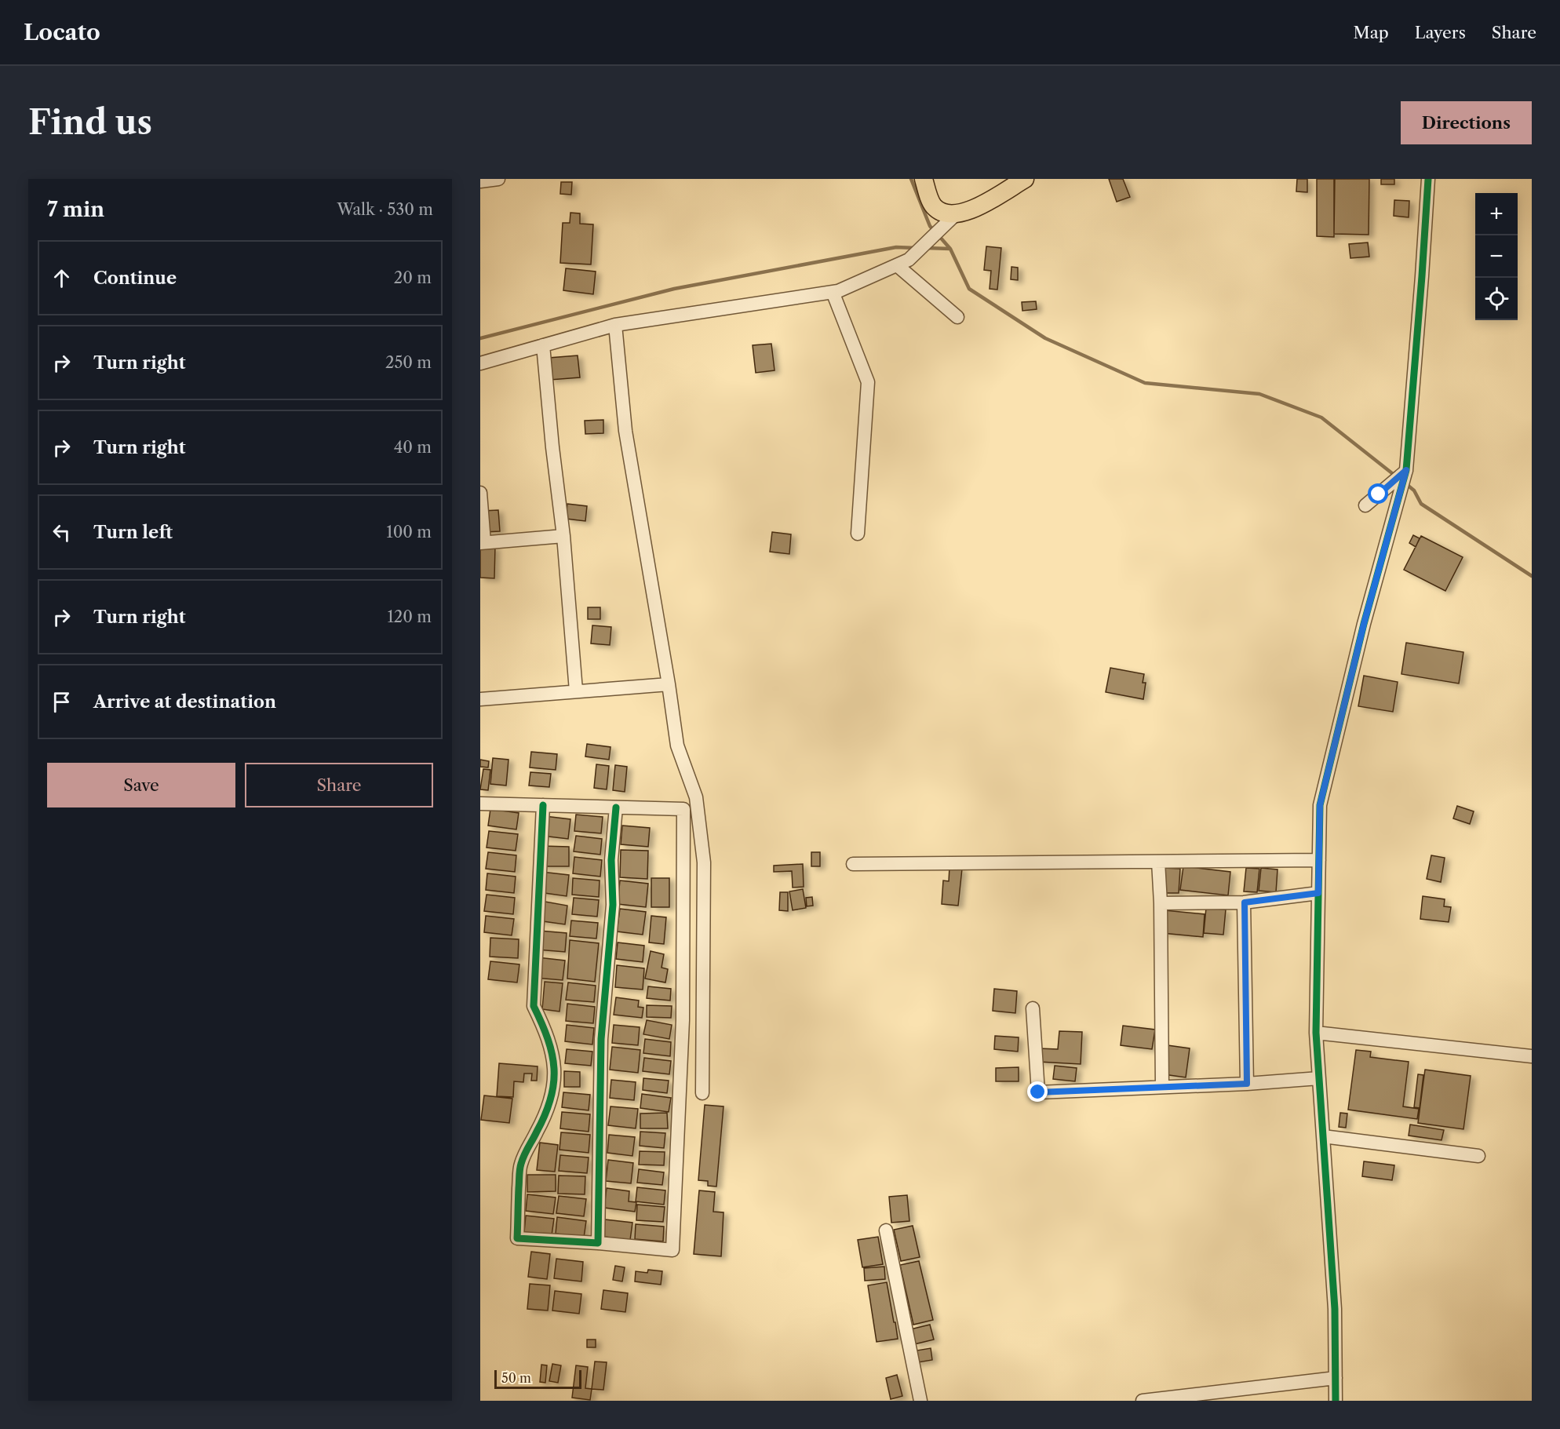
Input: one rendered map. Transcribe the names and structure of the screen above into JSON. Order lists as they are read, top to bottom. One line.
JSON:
{"scale_bar":"50 m","page":{"header":"Locato","nav":["Map","Layers","Share"],"buttons":["Directions",["Save","Share"]],"title":"Find us","heading":["7 min","Walk · 530 m"],"map_buttons":["+","−"],"list":[["Continue","20 m"],["Turn right","250 m"],["Turn right","40 m"],["Turn left","100 m"],["Turn right","120 m"],"Arrive at destination"],"scale":"50 m"}}
